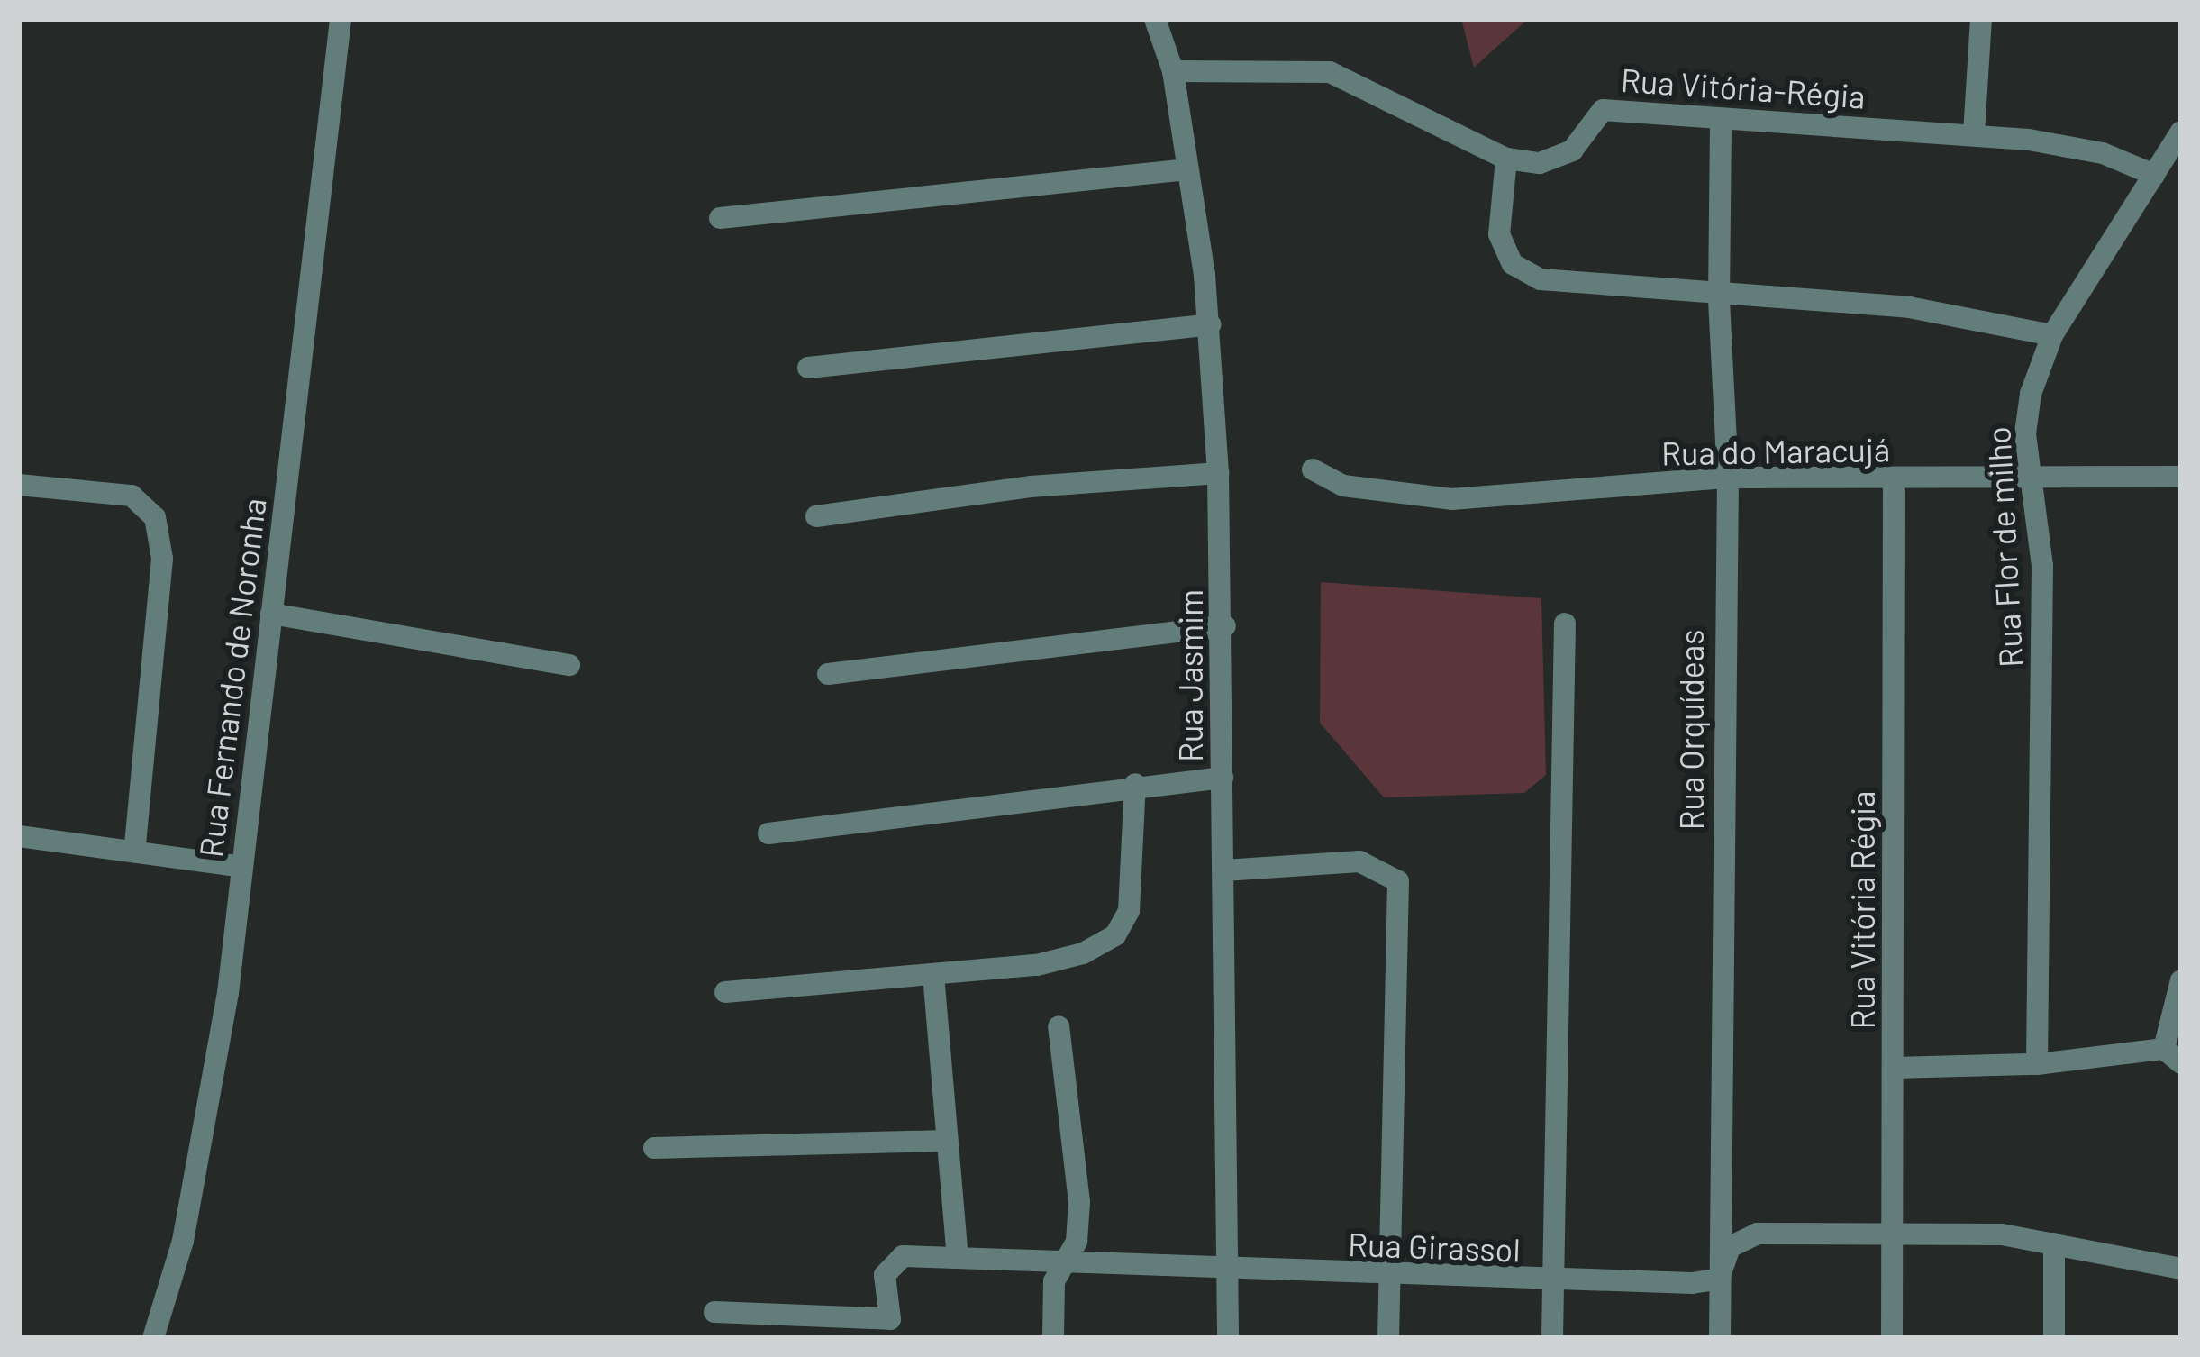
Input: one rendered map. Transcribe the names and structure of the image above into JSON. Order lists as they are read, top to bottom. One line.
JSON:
{"streets":{"street":["Rua Vitória-Régia","Rua do Maracujá","Rua Flor de milho","Rua Jasmim","Rua Fernando de Noronha","Rua Orquídeas","Rua Vitória Régia","Rua Girassol"]},"crossings":[["Rua Vitória-Régia","Rua Flor de milho"],["Rua Vitória-Régia","Rua Jasmim"],["Rua Vitória-Régia","Rua Orquídeas"],["Rua do Maracujá","Rua Flor de milho"],["Rua do Maracujá","Rua Orquídeas"],["Rua do Maracujá","Rua Vitória Régia"],["Rua Jasmim","Rua Girassol"],["Rua Orquídeas","Rua Girassol"]]}
